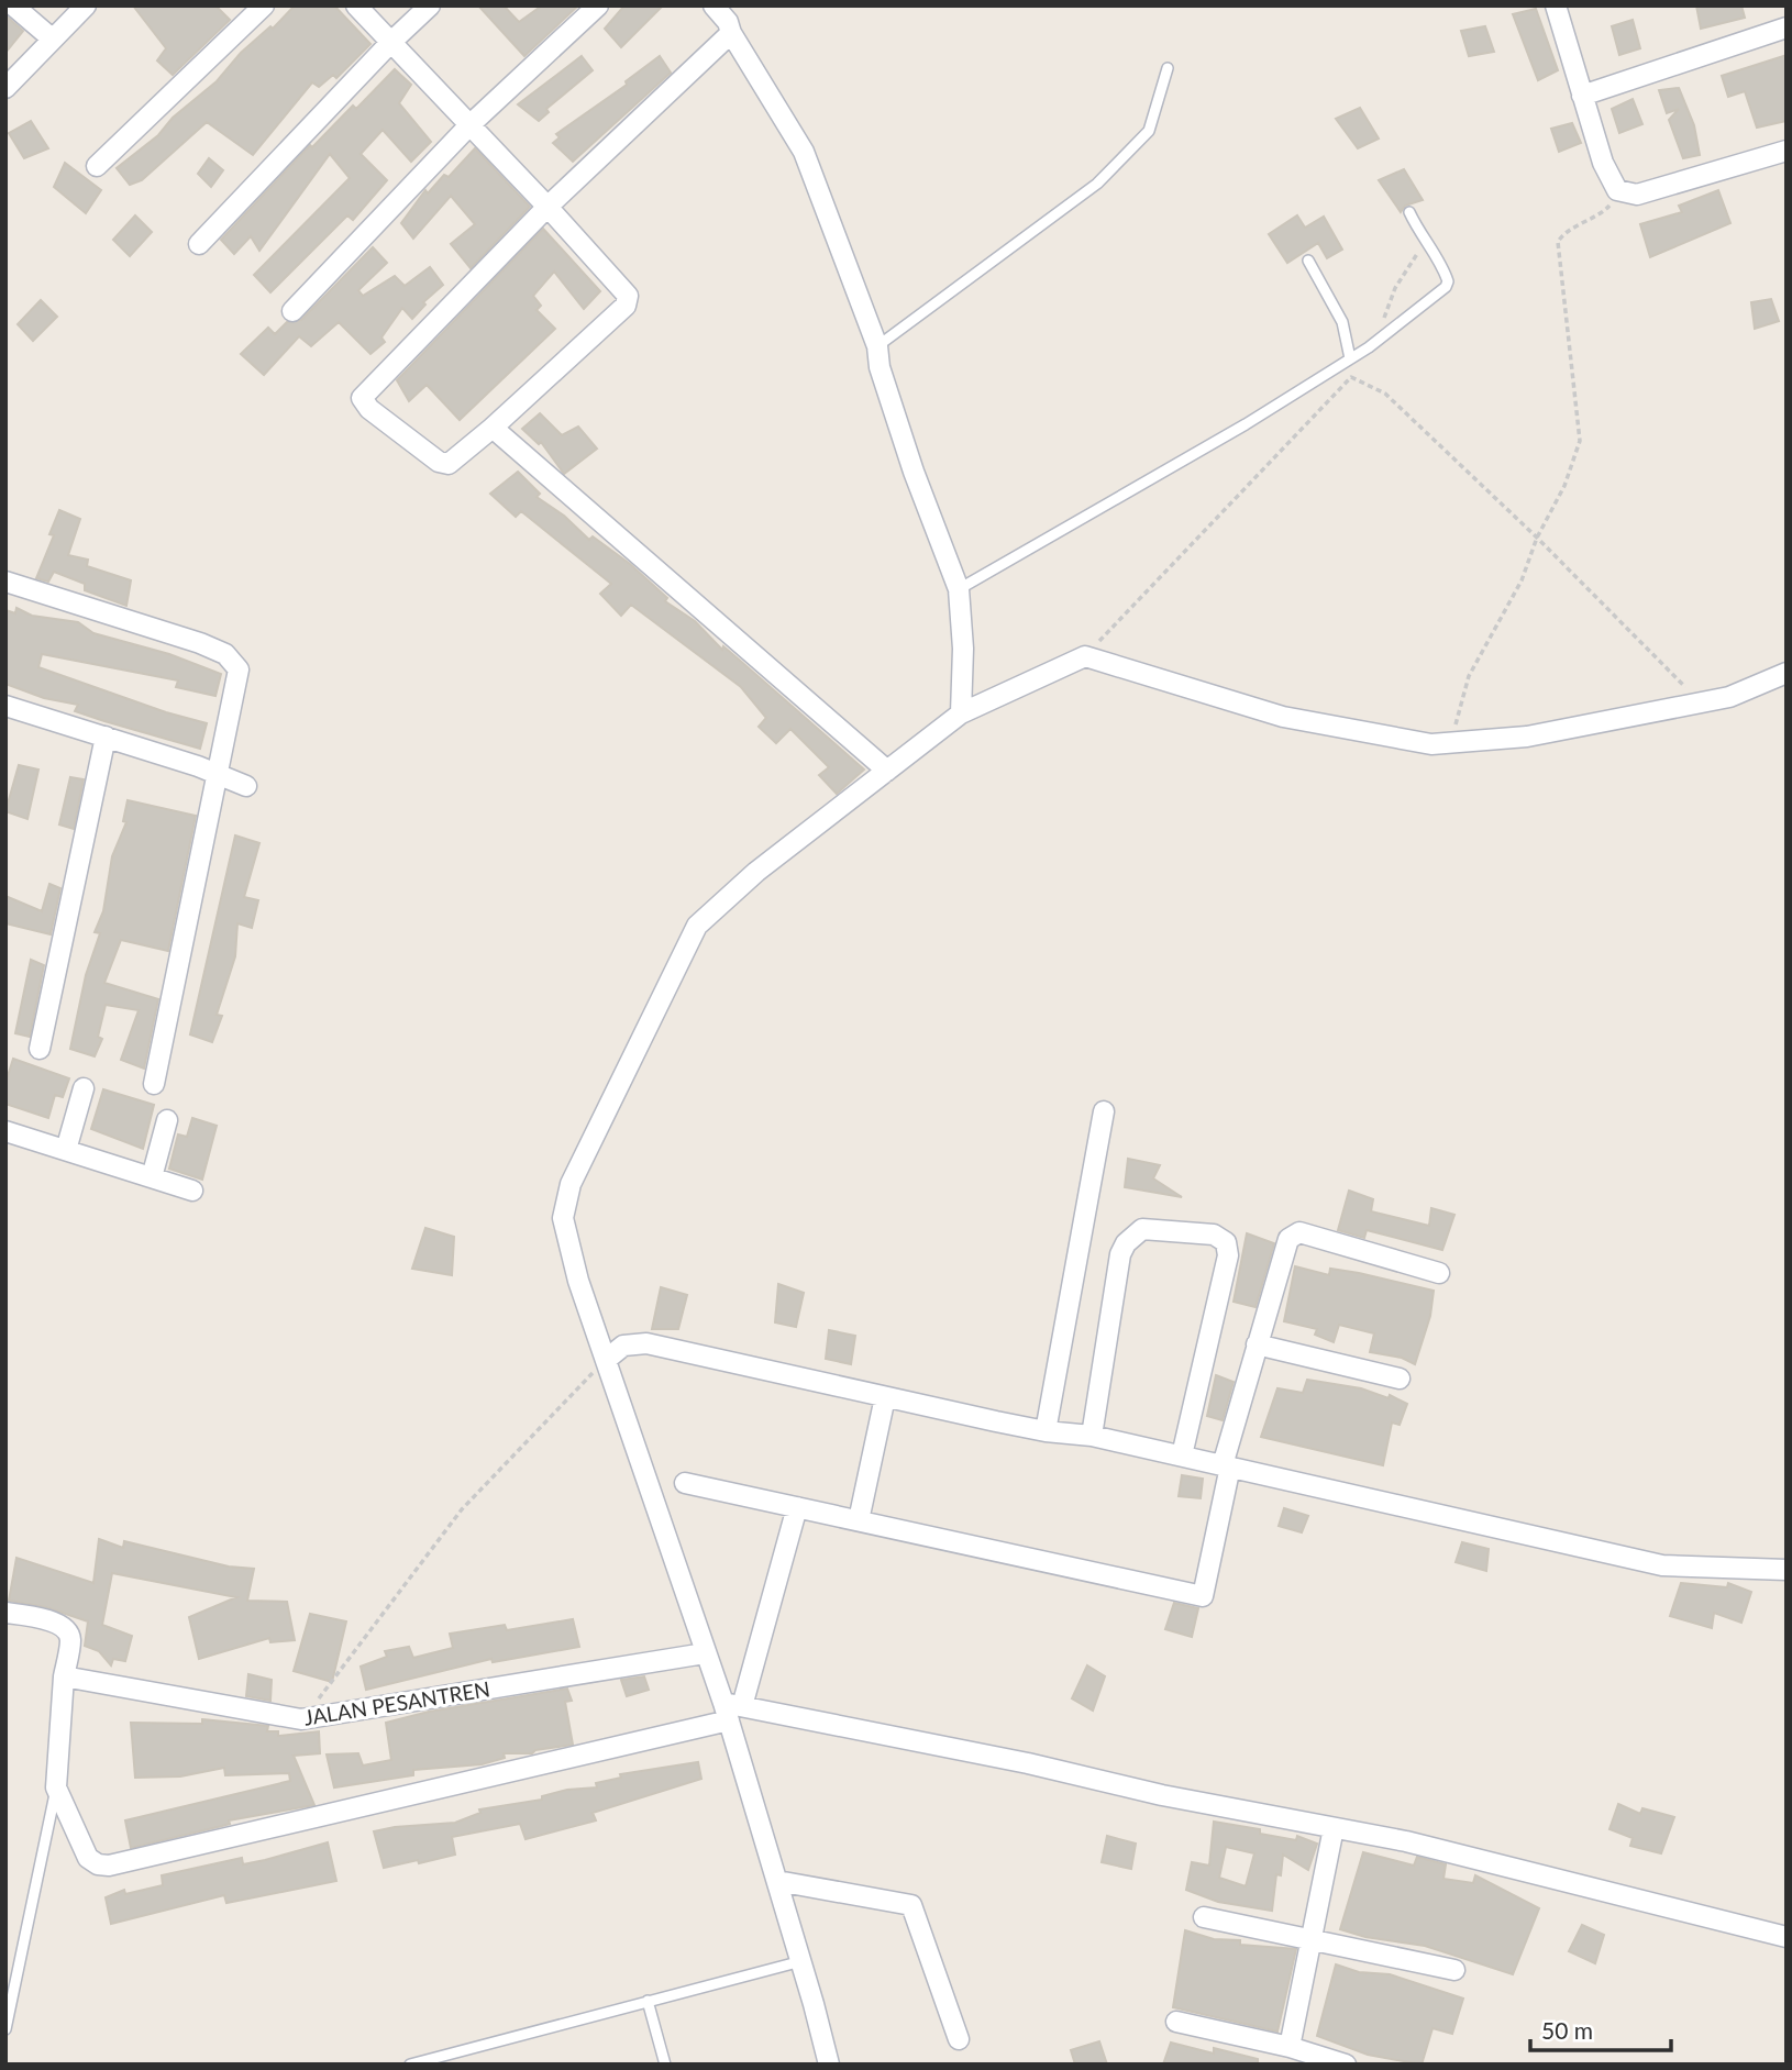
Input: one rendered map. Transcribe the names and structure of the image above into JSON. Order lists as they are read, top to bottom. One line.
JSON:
{"streets":{"street":["JALAN PESANTREN"]},"scale_bar":"50 m"}
